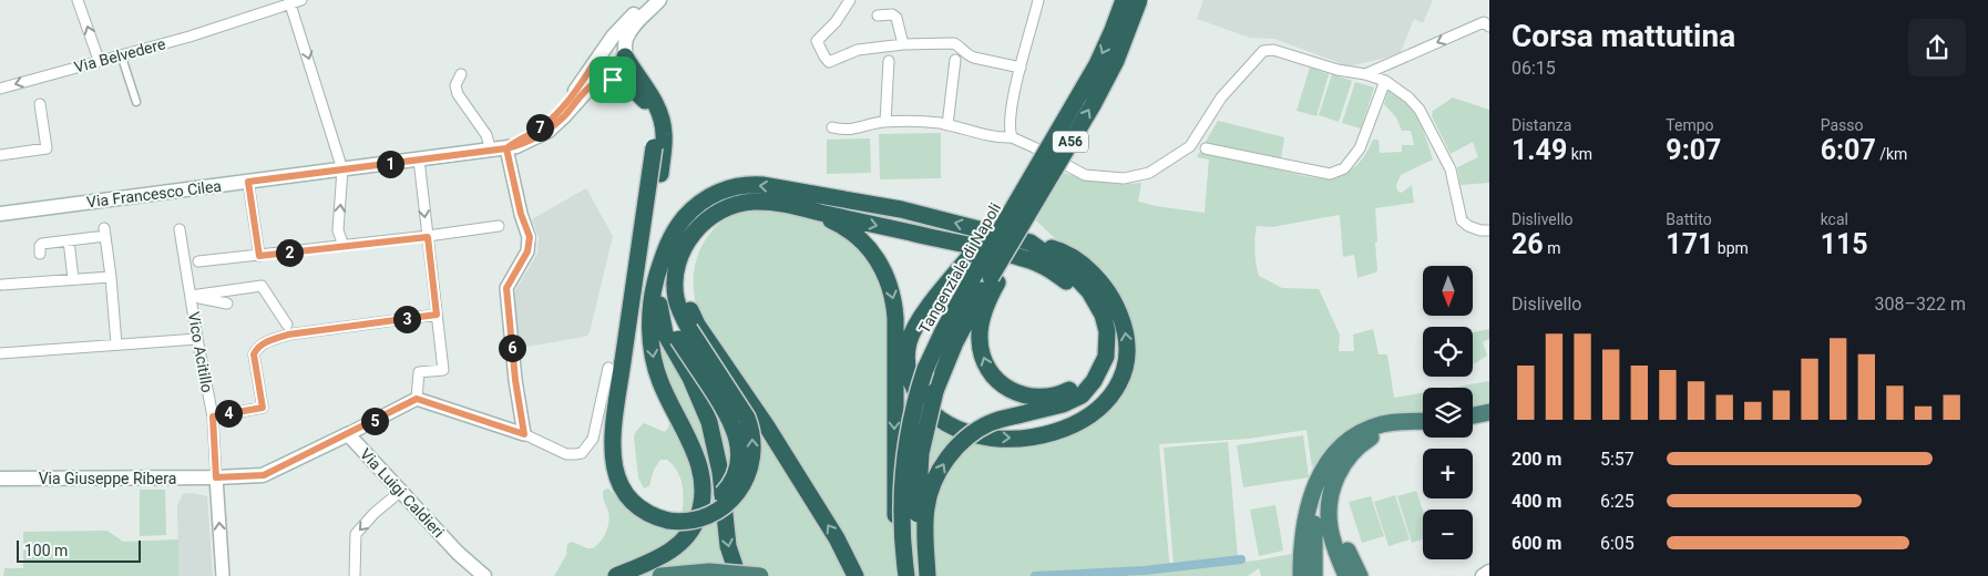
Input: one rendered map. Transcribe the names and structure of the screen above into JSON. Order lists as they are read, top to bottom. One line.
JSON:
{"streets":{"highway":["A56","Tangenziale di Napoli"],"main road":["Via Francesco Cilea","Via Giuseppe Ribera","Via Luigi Caldieri"],"street":["Via Belvedere","Vico Acitillo"]},"crossings":[["Vico Acitillo","Via Giuseppe Ribera"],["Via Giuseppe Ribera","Via Luigi Caldieri"]],"scale_bar":"100 m","north":"bottom","page":{"heading":["Corsa mattutina","06:15"],"stats":[["Distanza","1.49 km"],["Tempo","9:07"],["Passo","6:07 /km"],["Dislivello","26 m"],["Battito","171 bpm"],["kcal","115"]],"pins":["7","1","2","3","6","4","5"],"map_buttons":["+","−"],"chart":["Dislivello","308–322 m"],"list":[{"name":"200 m","note":"5:57"},{"name":"400 m","note":"6:25"},{"name":"600 m","note":"6:05"}],"scale":"100 m"}}
